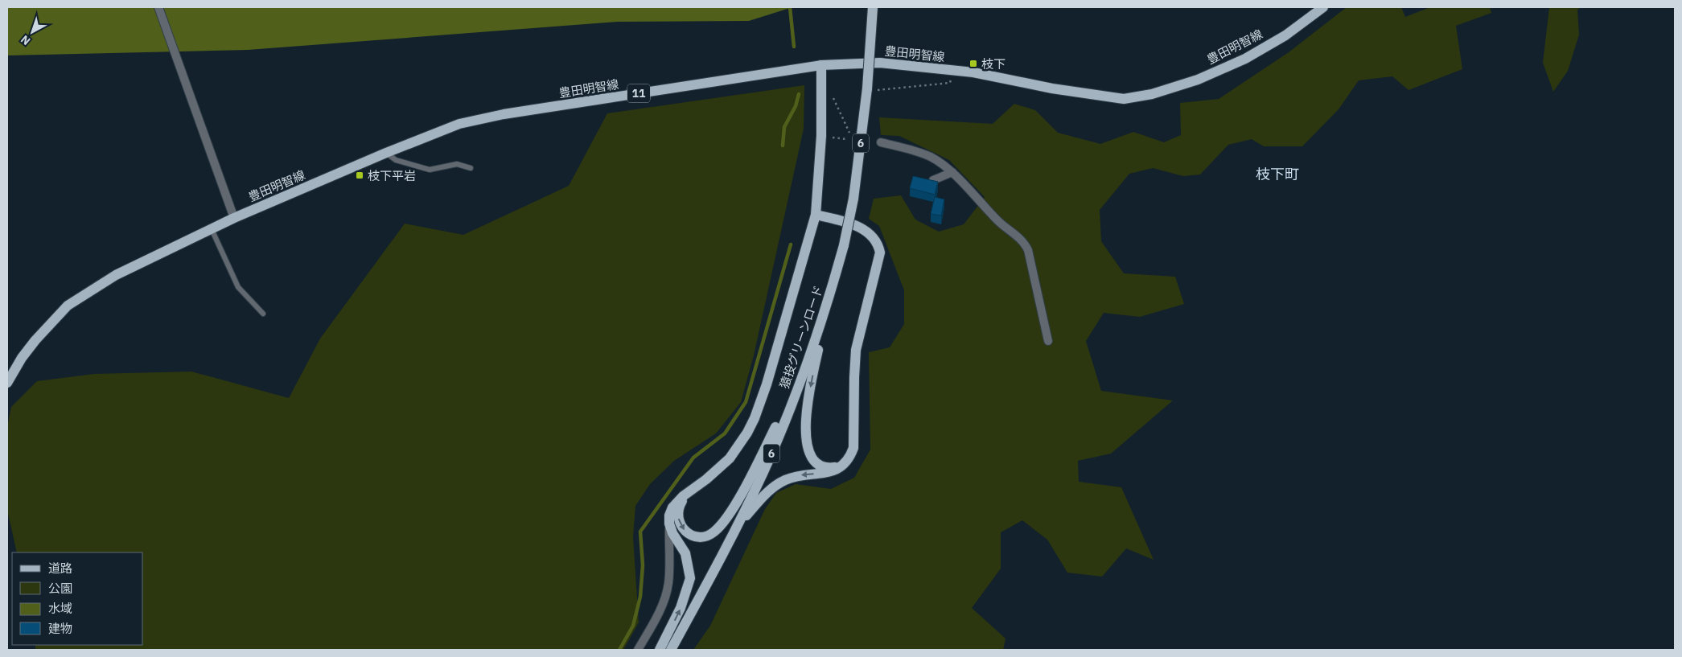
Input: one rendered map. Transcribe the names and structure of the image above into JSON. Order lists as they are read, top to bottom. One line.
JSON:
{"streets":{"main road":["豊田明智線","11","6","猿投グリーンロード"]},"districts":["枝下町"],"places":{"transit":["枝下","枝下平岩"]},"legend":["道路","公園","水域","建物"],"north":"bottom left"}
